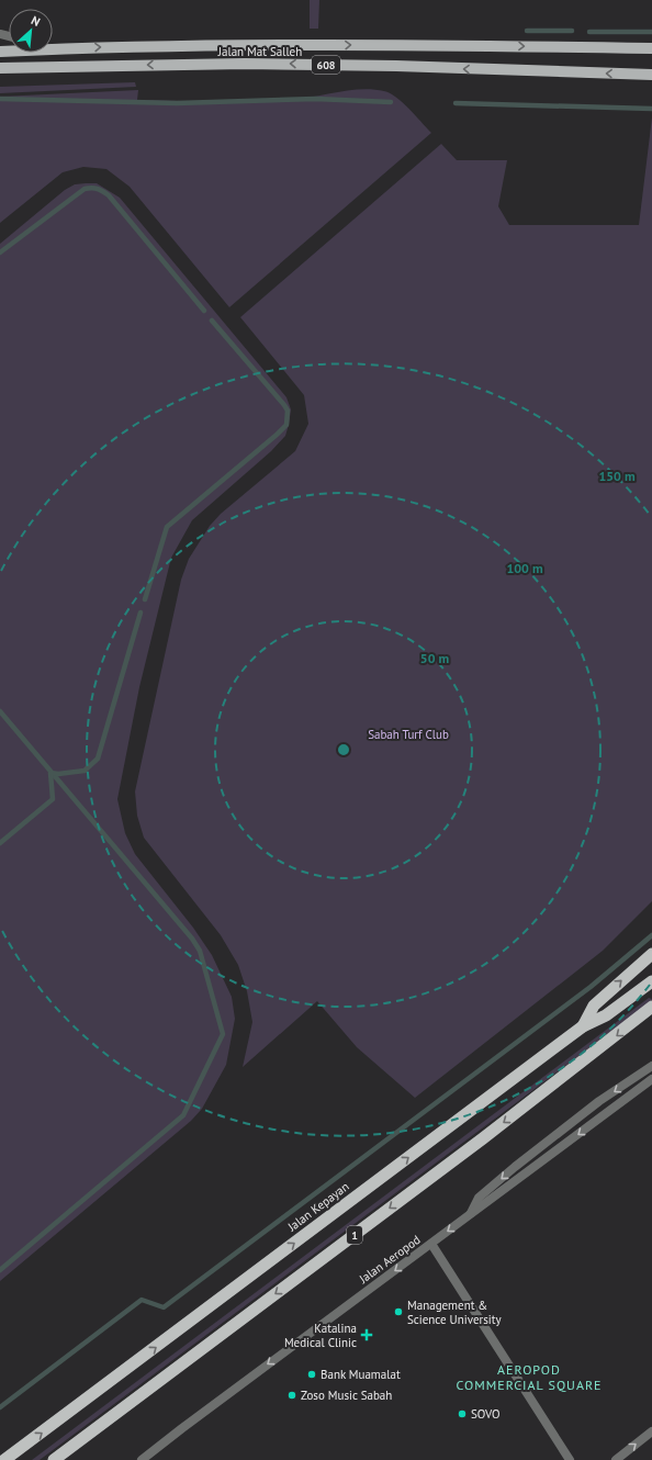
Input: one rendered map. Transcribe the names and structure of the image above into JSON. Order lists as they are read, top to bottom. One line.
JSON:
{"streets":{"highway":["Jalan Kepayan","1"],"main road":["Jalan Mat Salleh","608"],"street":["Jalan Aeropod"]},"districts":["AEROPOD COMMERCIAL SQUARE"],"parks":["Sabah Turf Club"],"places":{"other":["Management & Science University","Bank Muamalat","Zoso Music Sabah","SOVO"],"health":["Katalina Medical Clinic"]},"north":"top right","rings":["150 m","100 m","50 m"]}
